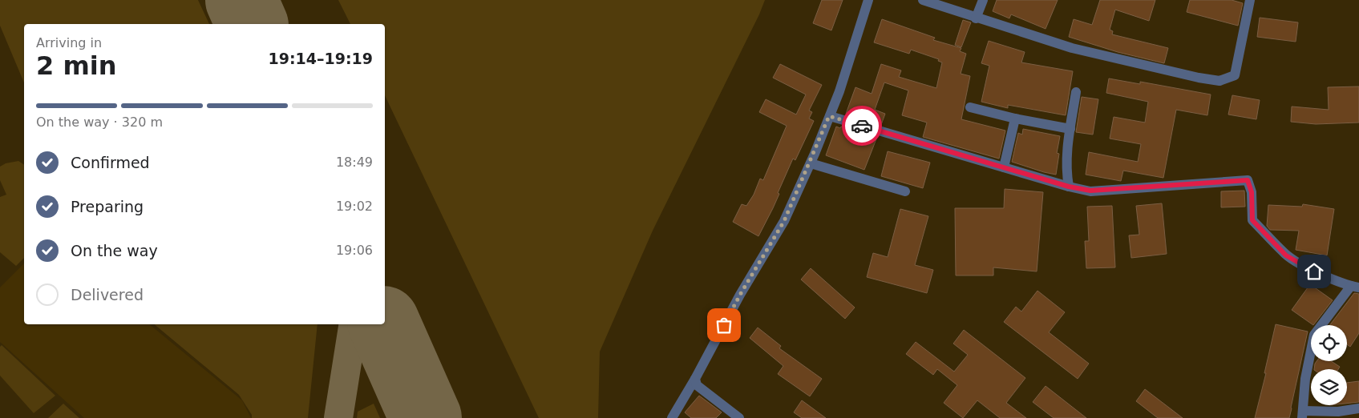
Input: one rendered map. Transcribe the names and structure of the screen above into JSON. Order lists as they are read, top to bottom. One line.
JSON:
{"page":{"heading":["2 min","Arriving in","19:14–19:19"],"bar":"On the way · 320 m","list":[["Confirmed","18:49"],["Preparing","19:02"],["On the way","19:06"],"Delivered"]}}
